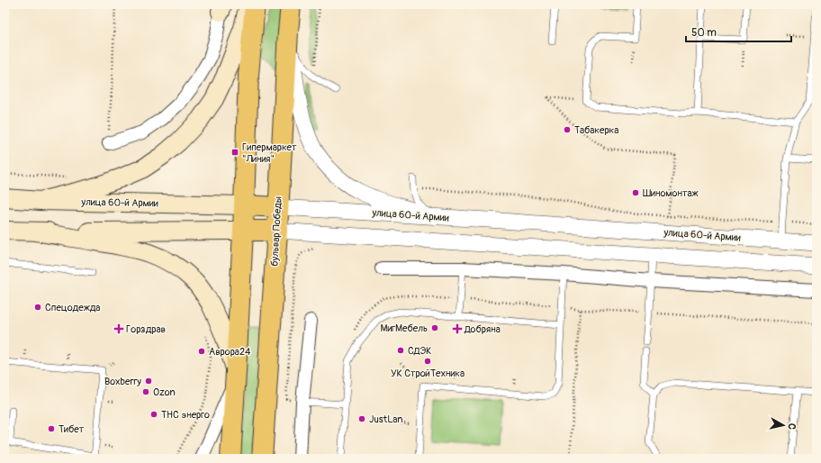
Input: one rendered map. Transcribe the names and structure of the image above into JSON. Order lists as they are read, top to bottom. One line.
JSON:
{"streets":{"main road":["улица 60-й Армии","бульвар Победы"]},"crossings":[["улица 60-й Армии","бульвар Победы"]],"places":{"other":["Табакерка","Шиномонтаж","Спецодежда","МигМебель","СДЭК","Аврора24","УК СтройТехника","Boxberry","Ozon","ТНС энерго","JustLan","Тибет"],"transit":["Гипермаркет \"Линия\""],"health":["Горздрав","Добряна"]},"scale_bar":"50 m","north":"right"}
